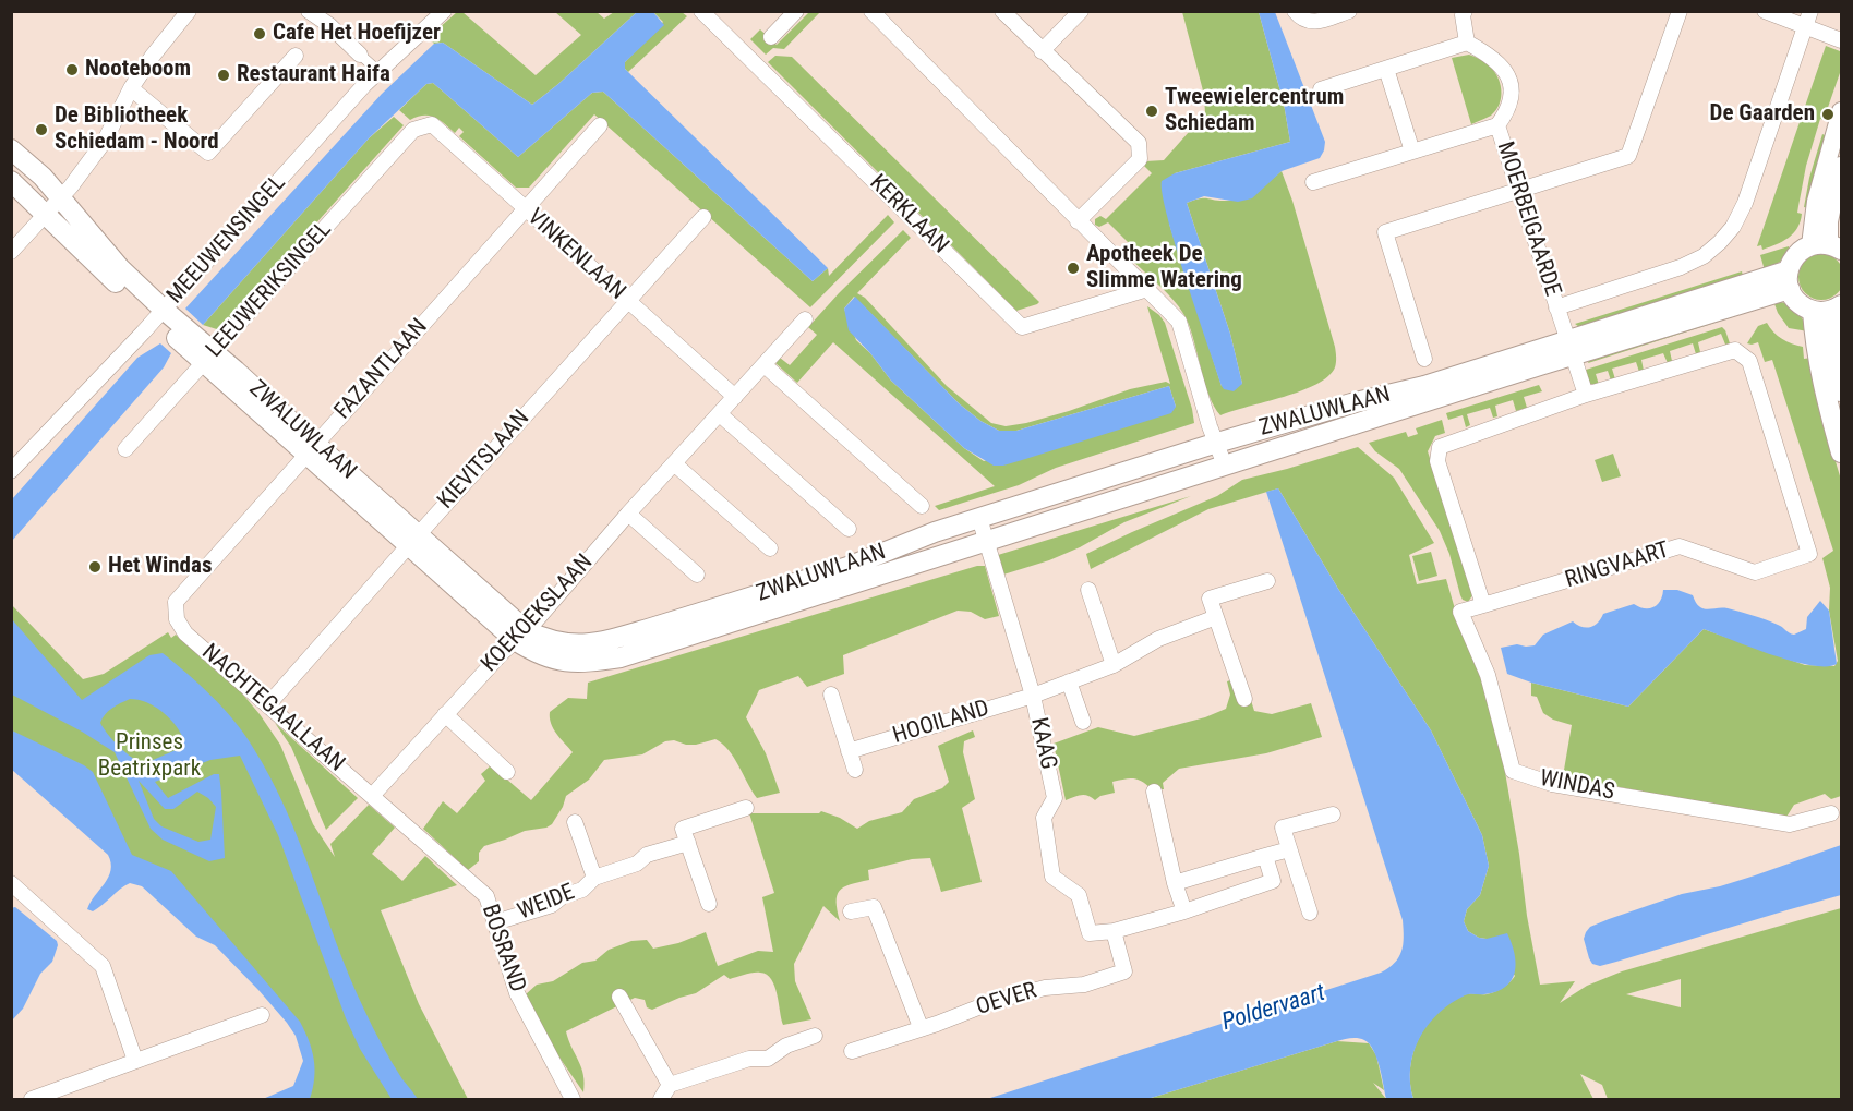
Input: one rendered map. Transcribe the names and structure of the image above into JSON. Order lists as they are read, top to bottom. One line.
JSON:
{"streets":{"main road":["ZWALUWLAAN"],"street":["KERKLAAN","MOERBEIGAARDE","MEEUWENSINGEL","VINKENLAAN","LEEUWERIKSINGEL","FAZANTLAAN","KIEVITSLAAN","RINGVAART","KOEKOEKSLAAN","NACHTEGAALLAAN","HOOILAND","KAAG","WINDAS","WEIDE","BOSRAND","OEVER"]},"crossings":[["MOERBEIGAARDE","ZWALUWLAAN"],["MEEUWENSINGEL","ZWALUWLAAN"],["VINKENLAAN","LEEUWERIKSINGEL"],["VINKENLAAN","FAZANTLAAN"],["VINKENLAAN","KIEVITSLAAN"],["VINKENLAAN","KOEKOEKSLAAN"],["LEEUWERIKSINGEL","ZWALUWLAAN"],["FAZANTLAAN","ZWALUWLAAN"],["FAZANTLAAN","NACHTEGAALLAAN"],["ZWALUWLAAN","KIEVITSLAAN"],["ZWALUWLAAN","KOEKOEKSLAAN"],["ZWALUWLAAN","KAAG"],["KIEVITSLAAN","NACHTEGAALLAAN"],["RINGVAART","WINDAS"],["KOEKOEKSLAAN","NACHTEGAALLAAN"],["KOEKOEKSLAAN","BOSRAND"],["NACHTEGAALLAAN","BOSRAND"],["HOOILAND","KAAG"],["KAAG","OEVER"],["WEIDE","BOSRAND"]],"water":["Poldervaart"],"parks":["Prinses Beatrixpark"],"places":["Cafe Het Hoefijzer","Nooteboom","Restaurant Haifa","Tweewielercentrum Schiedam","De Gaarden","De Bibliotheek Schiedam - Noord","Apotheek De Slimme Watering","Het Windas"]}
